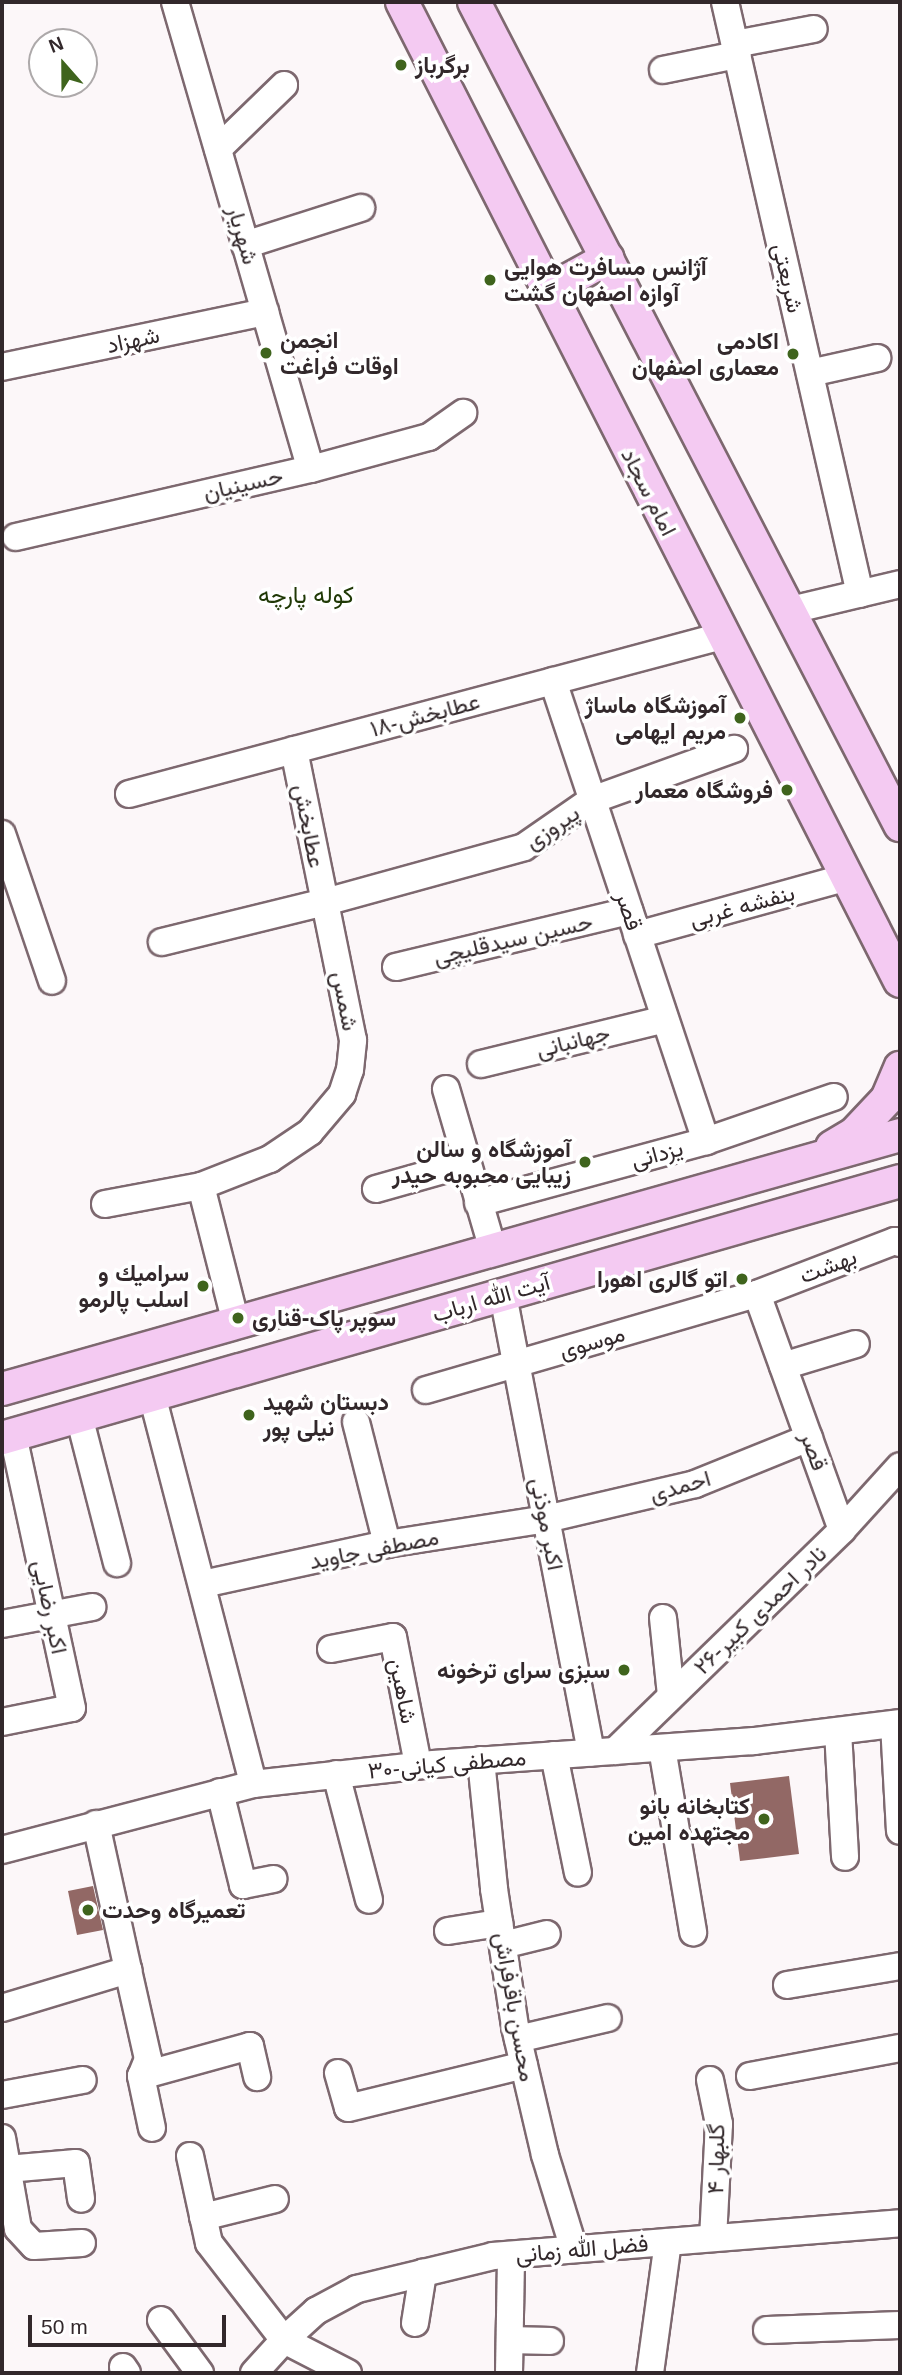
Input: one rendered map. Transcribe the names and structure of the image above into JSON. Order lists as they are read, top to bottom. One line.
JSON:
{"streets":{"main road":["امام سجاد","آیت الله ارباب"],"street":["شهریار","شریعتی","شهزاد","حسینیان","۱۸-عطابخش","عطابخش","پیروزی","بنفشه غربی","قصر","حسین سیدقلیچی","شمس","جهانبانی","یزدانی","بهشت","موسوی","احمدی","اکبر موذنی","مصطفی جاوید","اکبر رضایی","۲۶-نادر احمدی کبیر","شاهین","۳۰-مصطفی کیانی","محسن باقرفراش","گلبهار ۴","فضل الله زمانی"]},"crossings":[["شهریار","شهزاد"],["شهریار","حسینیان"],["امام سجاد","۱۸-عطابخش"],["امام سجاد","بنفشه غربی"],["۱۸-عطابخش","عطابخش"],["۱۸-عطابخش","قصر"],["عطابخش","پیروزی"],["عطابخش","شمس"],["پیروزی","قصر"],["پیروزی","شمس"],["بنفشه غربی","قصر"],["بنفشه غربی","حسین سیدقلیچی"],["قصر","حسین سیدقلیچی"],["قصر","جهانبانی"],["قصر","یزدانی"],["قصر","بهشت"],["قصر","موسوی"],["قصر","احمدی"],["قصر","۲۶-نادر احمدی کبیر"],["بهشت","موسوی"],["آیت الله ارباب","اکبر موذنی"],["آیت الله ارباب","اکبر رضایی"],["موسوی","اکبر موذنی"],["احمدی","اکبر موذنی"],["احمدی","مصطفی جاوید"],["اکبر موذنی","مصطفی جاوید"],["اکبر موذنی","۲۶-نادر احمدی کبیر"],["اکبر موذنی","۳۰-مصطفی کیانی"],["۲۶-نادر احمدی کبیر","۳۰-مصطفی کیانی"],["شاهین","۳۰-مصطفی کیانی"],["۳۰-مصطفی کیانی","محسن باقرفراش"],["محسن باقرفراش","فضل الله زمانی"],["گلبهار ۴","فضل الله زمانی"]],"districts":["کوله پارچه"],"places":["برگرباز","آژانس مسافرت هوایی آوازه اصفهان گشت","انجمن اوقات فراغت","اکادمی معماری اصفهان","آموزشگاه ماساژ مریم ایهامی","فروشگاه معمار","آموزشگاه و سالن زیبایی محبوبه حیدر","اتو گالری اهورا","سراميك و اسلب پالرمو","سوپر پاک-قناری","دبستان شهید نیلی پور","سبزی سرای ترخونه","کتابخانه بانو مجتهده امین","تعمیرگاه وحدت"],"scale_bar":"50 m","north":"top"}
